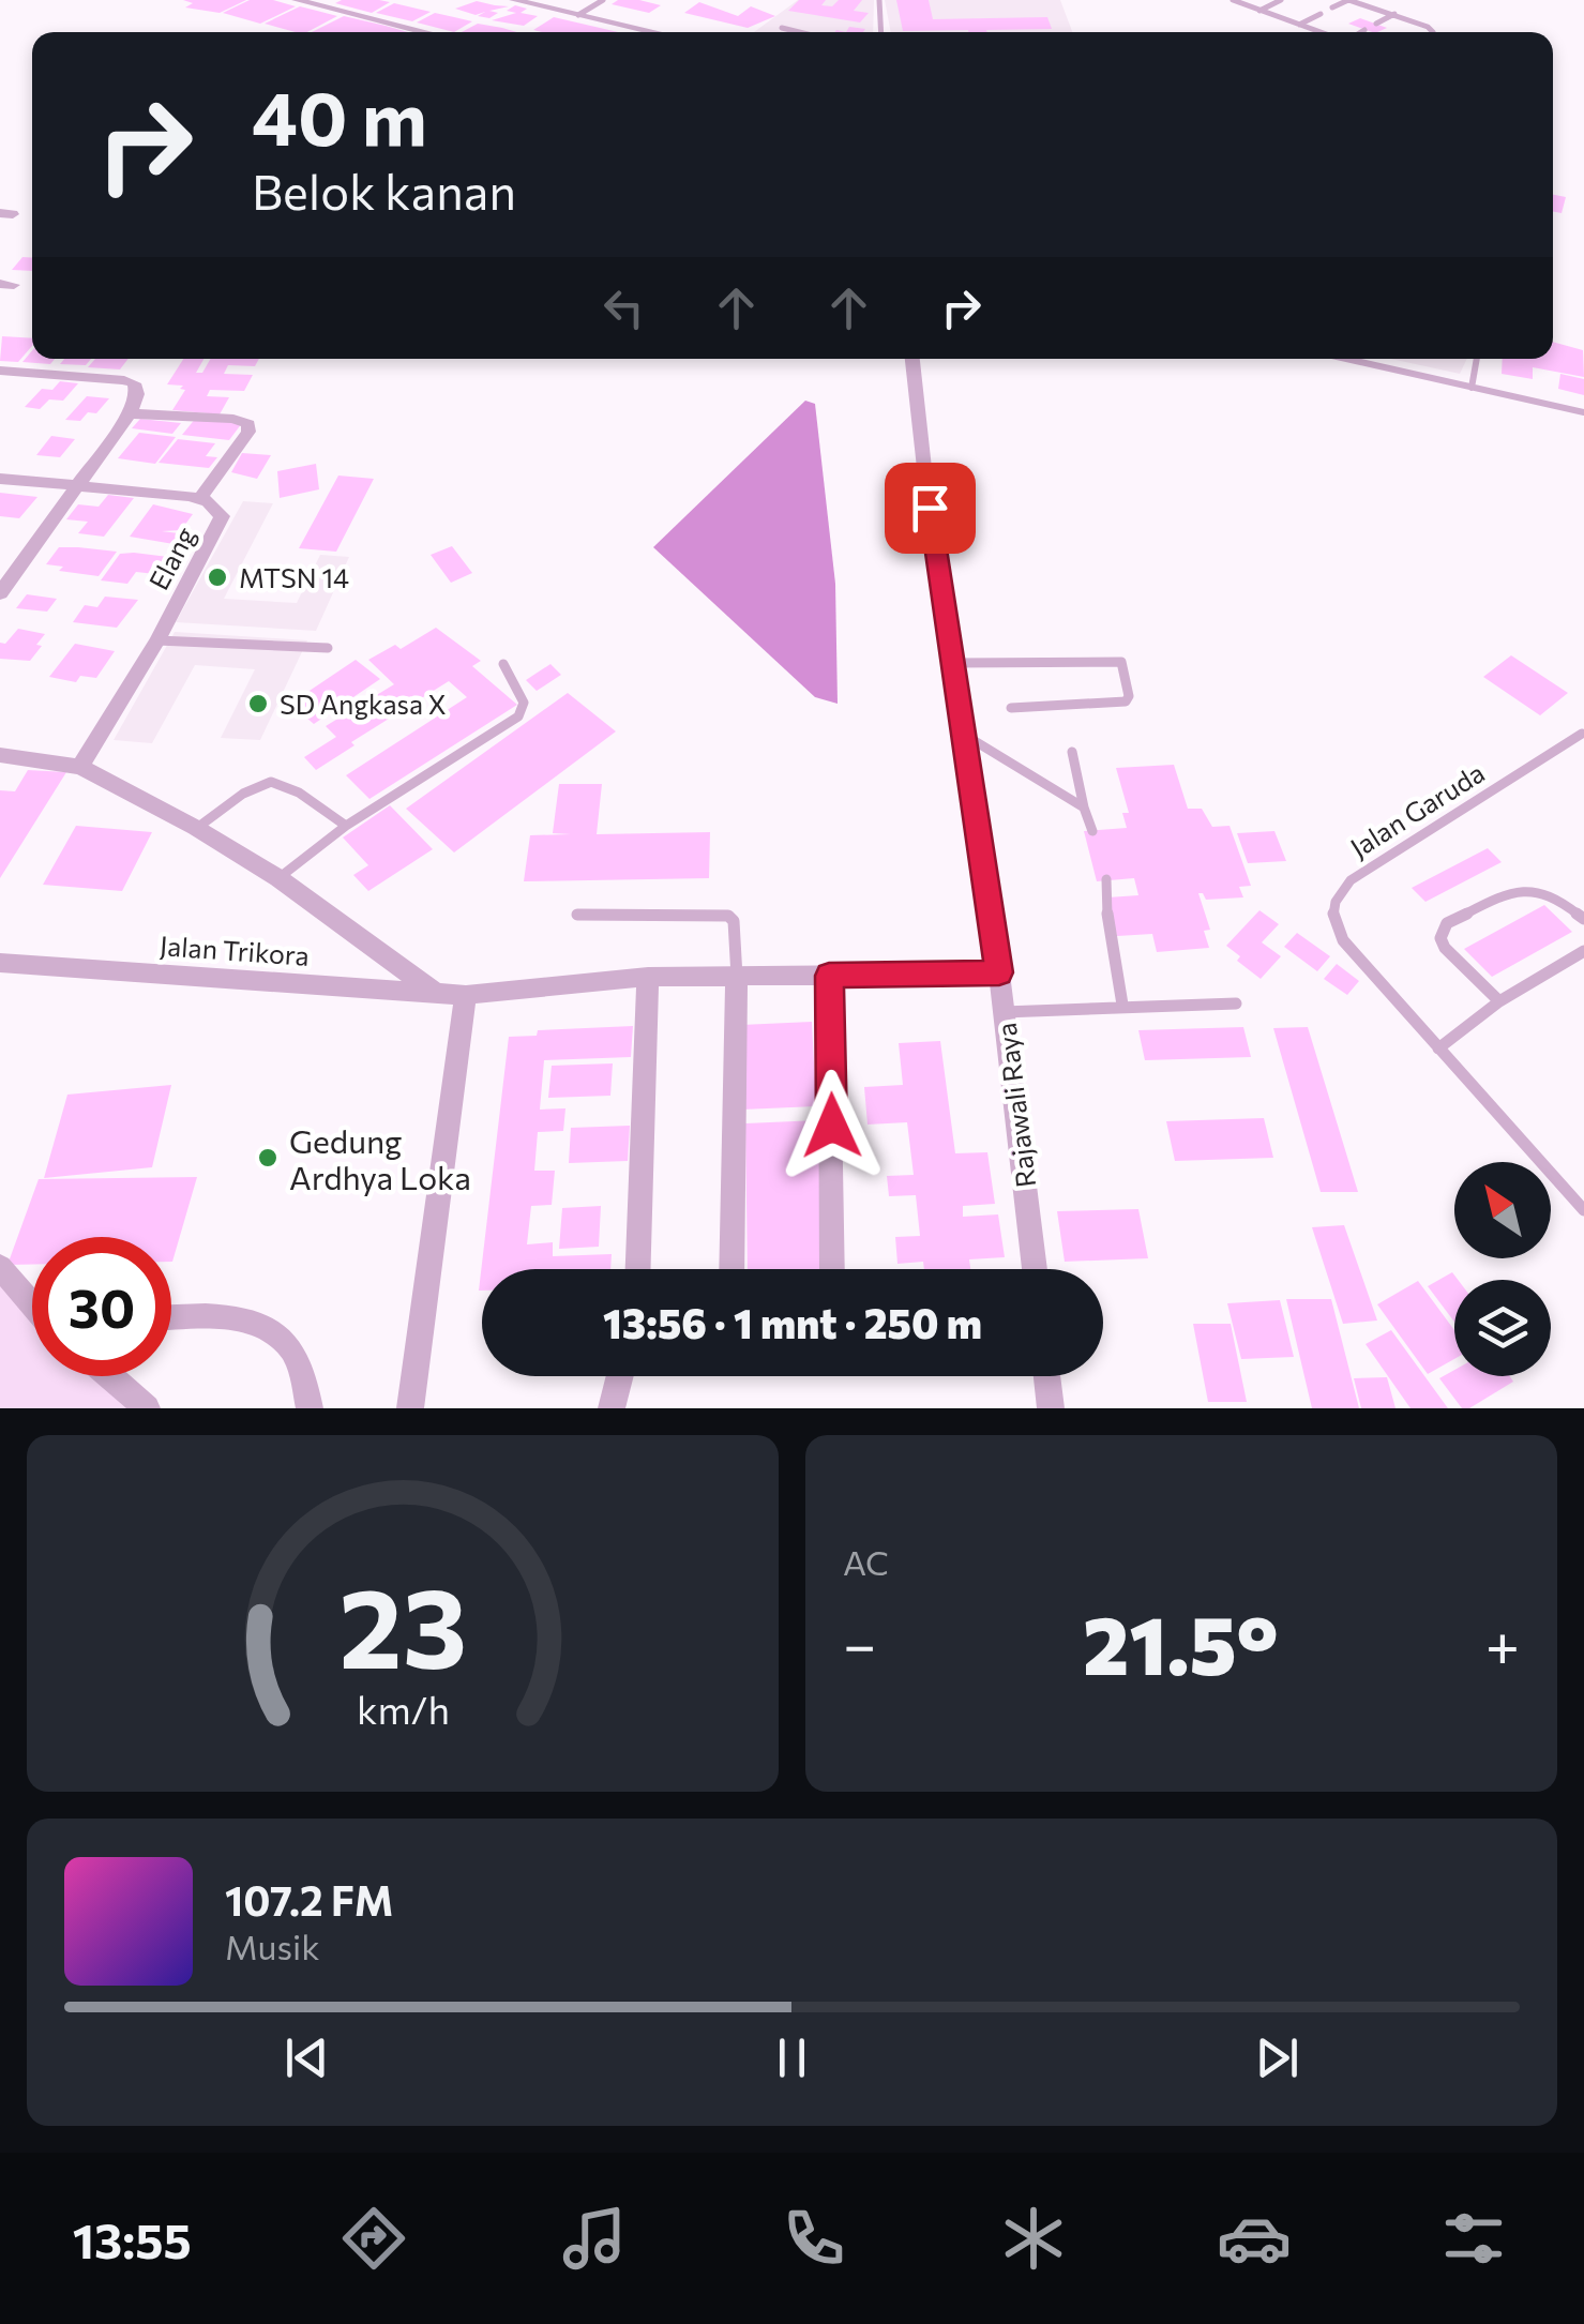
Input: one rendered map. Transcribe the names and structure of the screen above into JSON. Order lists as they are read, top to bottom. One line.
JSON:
{"streets":{"street":["Elang","Jalan Trikora","Rajawali Raya"],"lane":["Jalan Garuda"]},"crossings":[["Jalan Trikora","Rajawali Raya"]],"places":["MTSN 14","SD Angkasa X","Gedung Ardhya Loka"],"north":"top left","page":{"turn":["40 m","Belok kanan"],"limit":"30","trip":"13:56 · 1 mnt · 250 m","tile":"AC","heat":["−","21.5°","+"],"song":["107.2 FM","Musik"],"tabs":"13:55","gauge":["23","km/h"]}}
